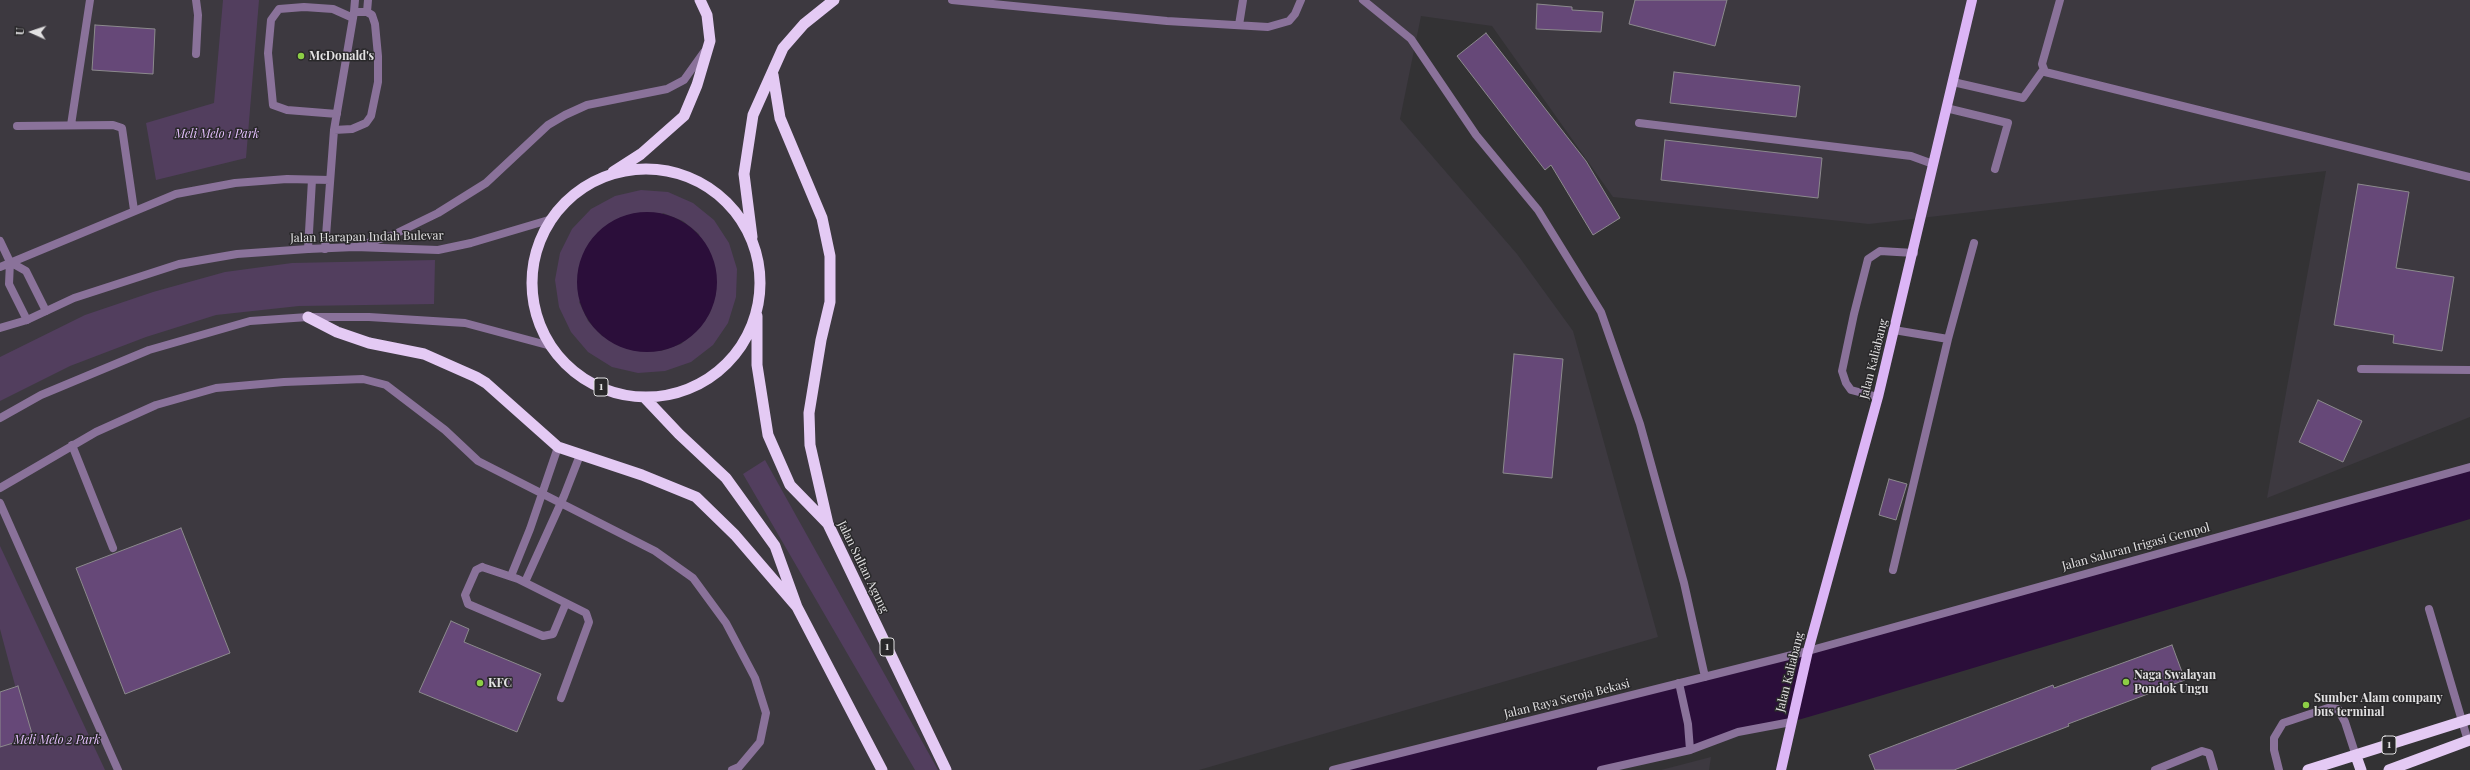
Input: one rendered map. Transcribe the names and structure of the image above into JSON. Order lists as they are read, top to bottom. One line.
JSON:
{"streets":{"highway":["1","Jalan Sultan Agung"],"main road":["Jalan Kaliabang"],"street":["Jalan Harapan Indah Bulevar","Jalan Saluran Irigasi Gempol","Jalan Raya Seroja Bekasi"]},"crossings":[["Jalan Harapan Indah Bulevar","1"],["Jalan Kaliabang","Jalan Saluran Irigasi Gempol"],["Jalan Kaliabang","Jalan Raya Seroja Bekasi"],["1","Jalan Sultan Agung"],["Jalan Saluran Irigasi Gempol","Jalan Raya Seroja Bekasi"]],"parks":["Meli Melo 1 Park","Meli Melo 2 Park"],"places":["McDonald's","Naga Swalayan Pondok Ungu","KFC","Sumber Alam company bus terminal"],"north":"left"}
